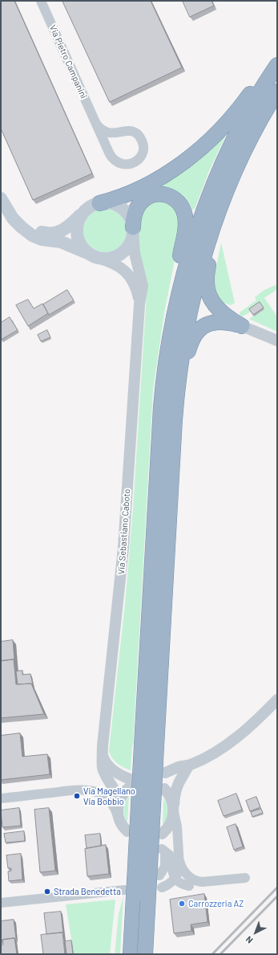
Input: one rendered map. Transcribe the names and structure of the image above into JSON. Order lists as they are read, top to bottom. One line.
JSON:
{"streets":{"street":["Via Pietro Campanini","Via Sebastiano Caboto"]},"places":["Via Magellano Via Bobbio","Strada Benedetta","Carrozzeria AZ"],"north":"bottom left"}
